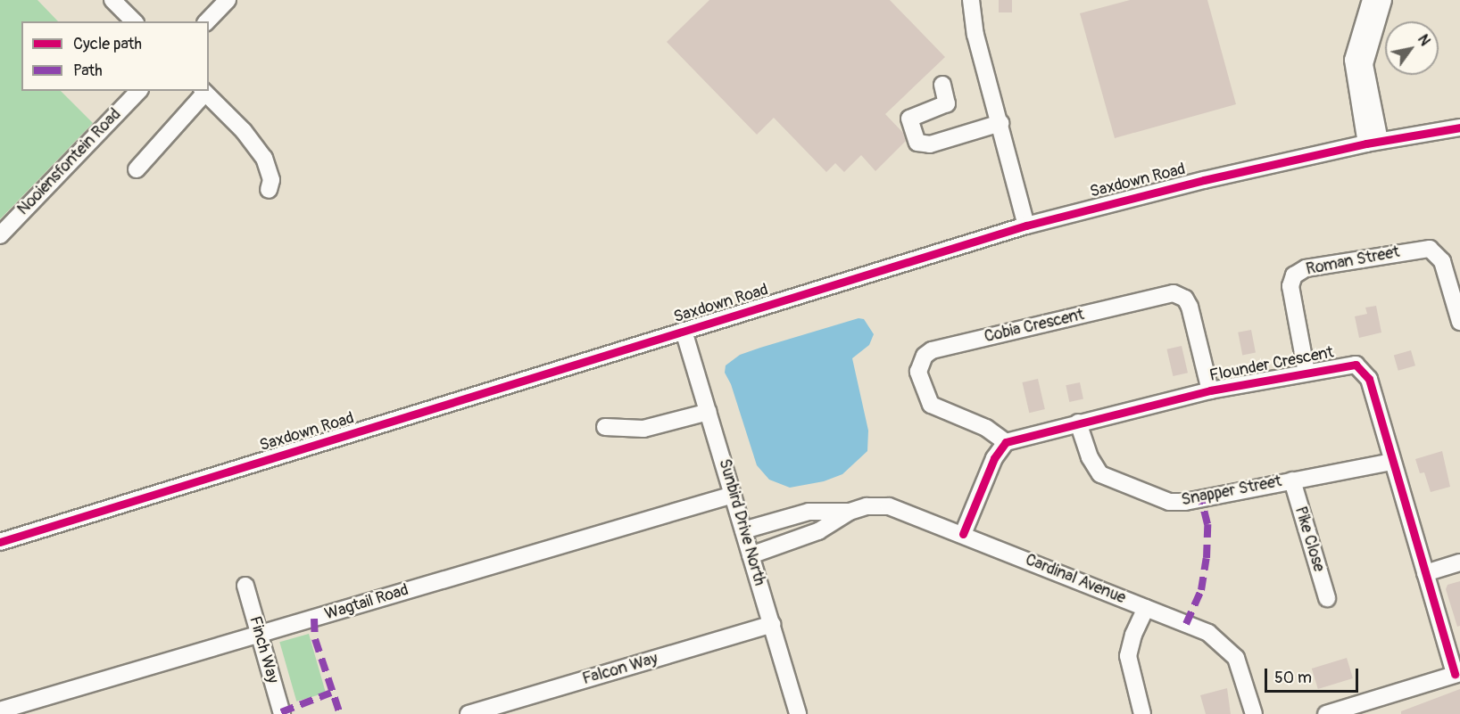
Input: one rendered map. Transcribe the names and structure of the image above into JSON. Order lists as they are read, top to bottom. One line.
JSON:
{"streets":{"street":["Nooiensfontein Road","Saxdown Road","Roman Street","Cobia Crescent","Flounder Crescent","Snapper Street","Sunbird Drive North","Pike Close","Cardinal Avenue","Wagtail Road","Finch Way","Falcon Way"]},"crossings":[["Saxdown Road","Sunbird Drive North"],["Roman Street","Flounder Crescent"],["Cobia Crescent","Flounder Crescent"],["Flounder Crescent","Snapper Street"],["Snapper Street","Pike Close"],["Sunbird Drive North","Cardinal Avenue"],["Sunbird Drive North","Wagtail Road"],["Sunbird Drive North","Falcon Way"],["Wagtail Road","Finch Way"]],"legend":["Cycle path","Path"],"scale_bar":"50 m","north":"top right"}
